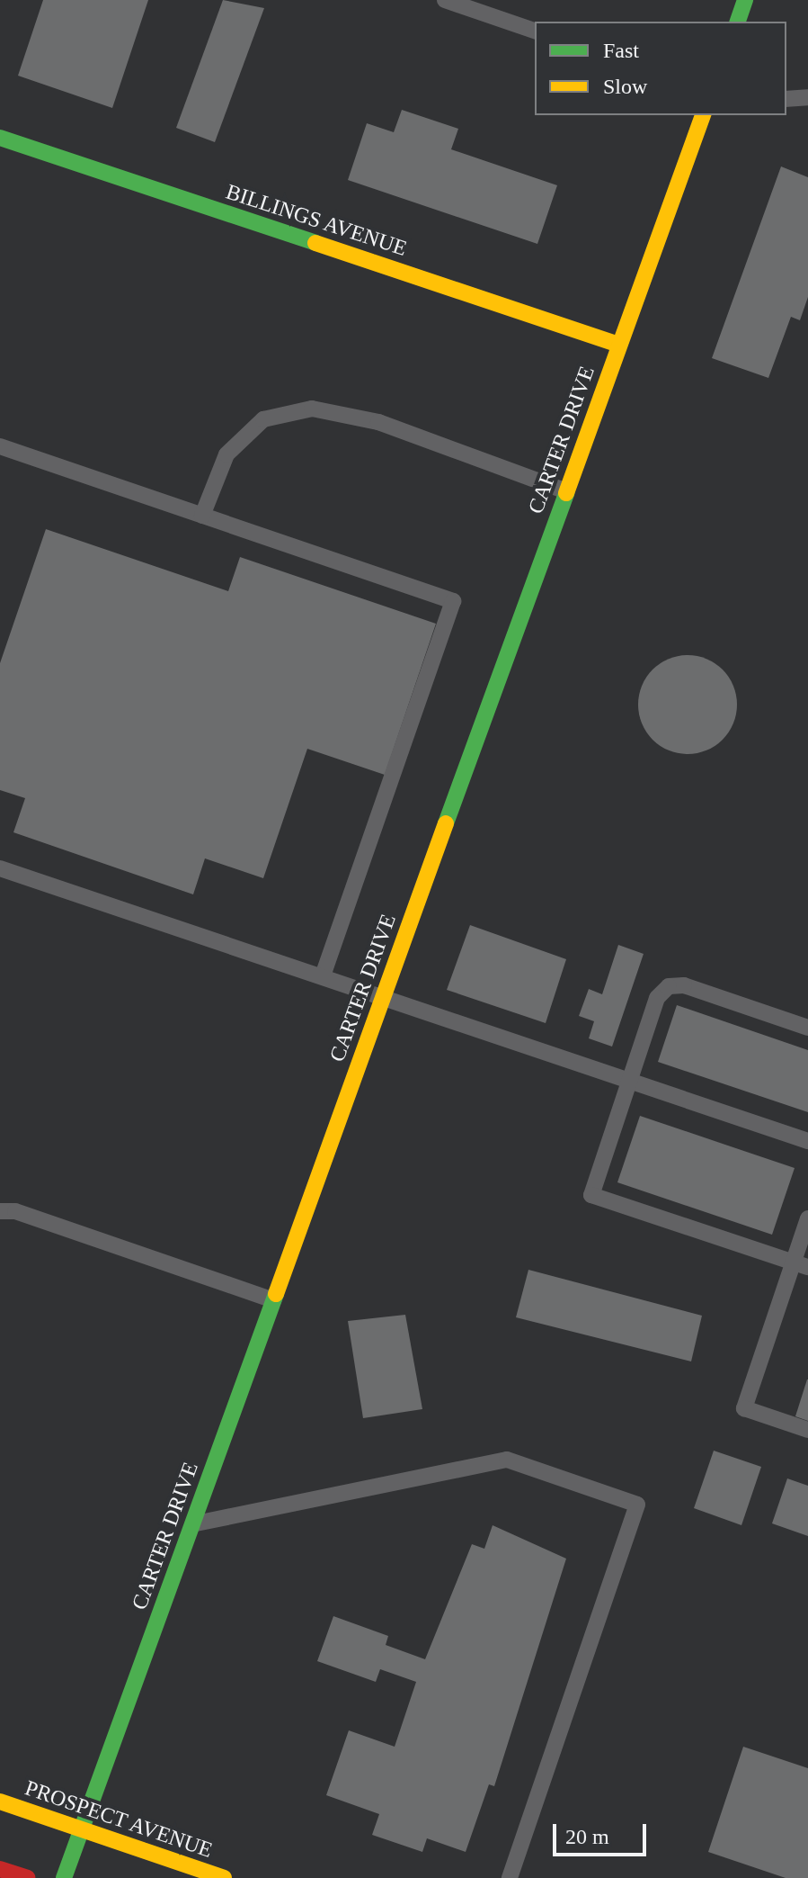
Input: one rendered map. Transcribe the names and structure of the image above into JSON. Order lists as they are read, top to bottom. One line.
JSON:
{"streets":{"main road":["BILLINGS AVENUE","CARTER DRIVE","PROSPECT AVENUE"]},"crossings":[["BILLINGS AVENUE","CARTER DRIVE"],["CARTER DRIVE","PROSPECT AVENUE"]],"legend":["Fast","Slow"],"scale_bar":"20 m"}
